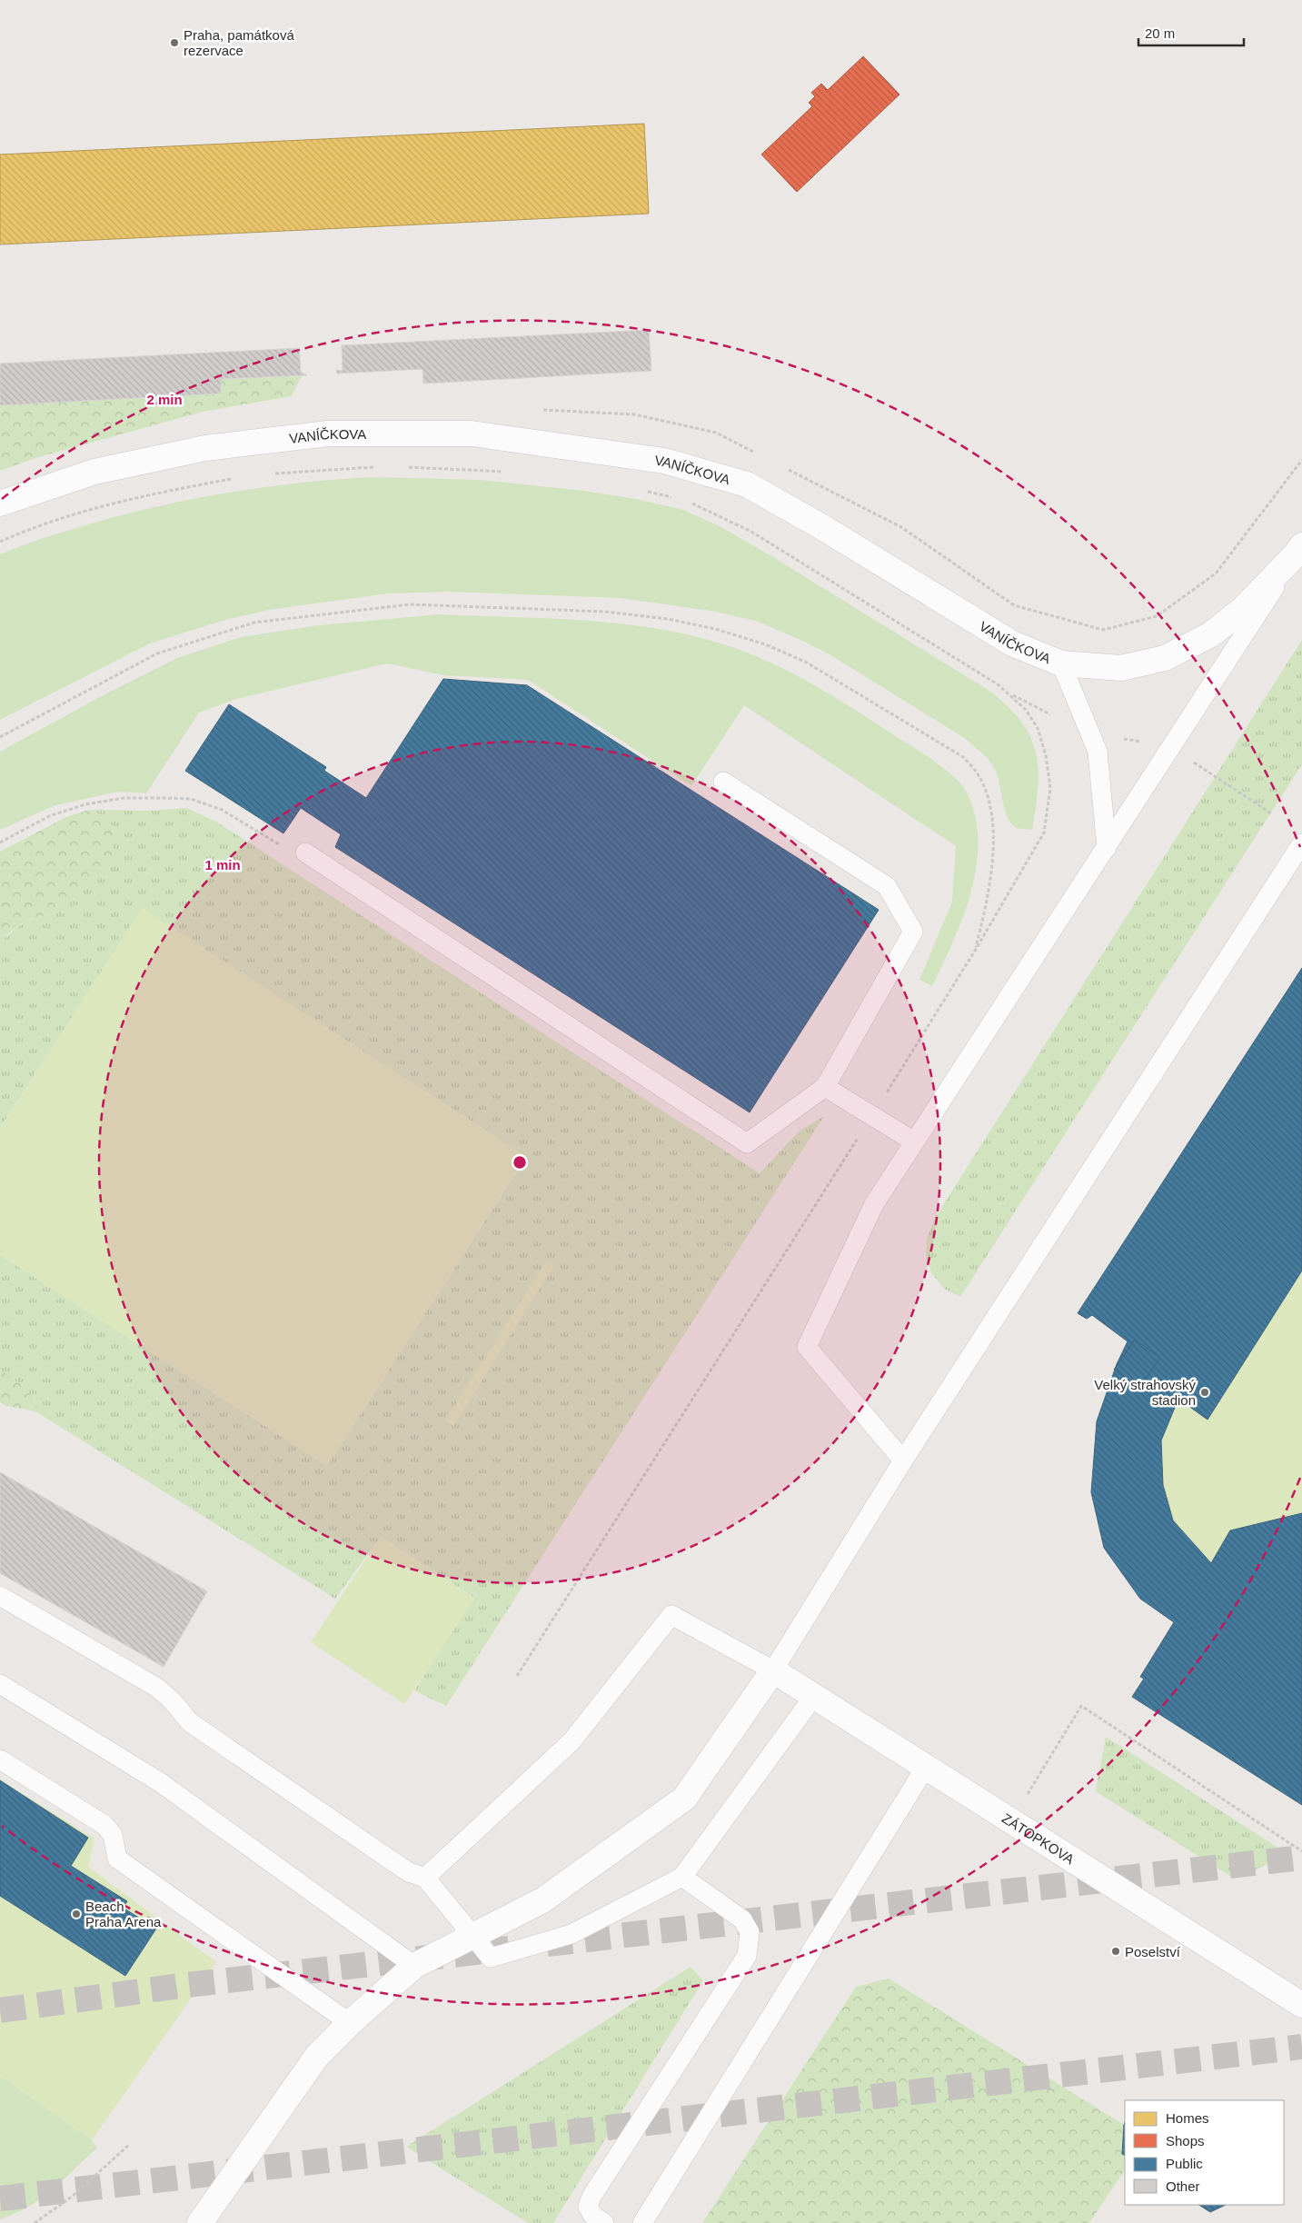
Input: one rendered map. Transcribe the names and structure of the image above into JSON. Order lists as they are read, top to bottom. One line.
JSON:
{"streets":{"street":["VANÍČKOVA","ZÁTOPKOVA"]},"places":["Praha, památková rezervace","Velký strahovský stadion","Beach Praha Arena","Poselství"],"legend":["Homes","Shops","Public","Other"],"scale_bar":"20 m","rings":["2 min","1 min"]}
